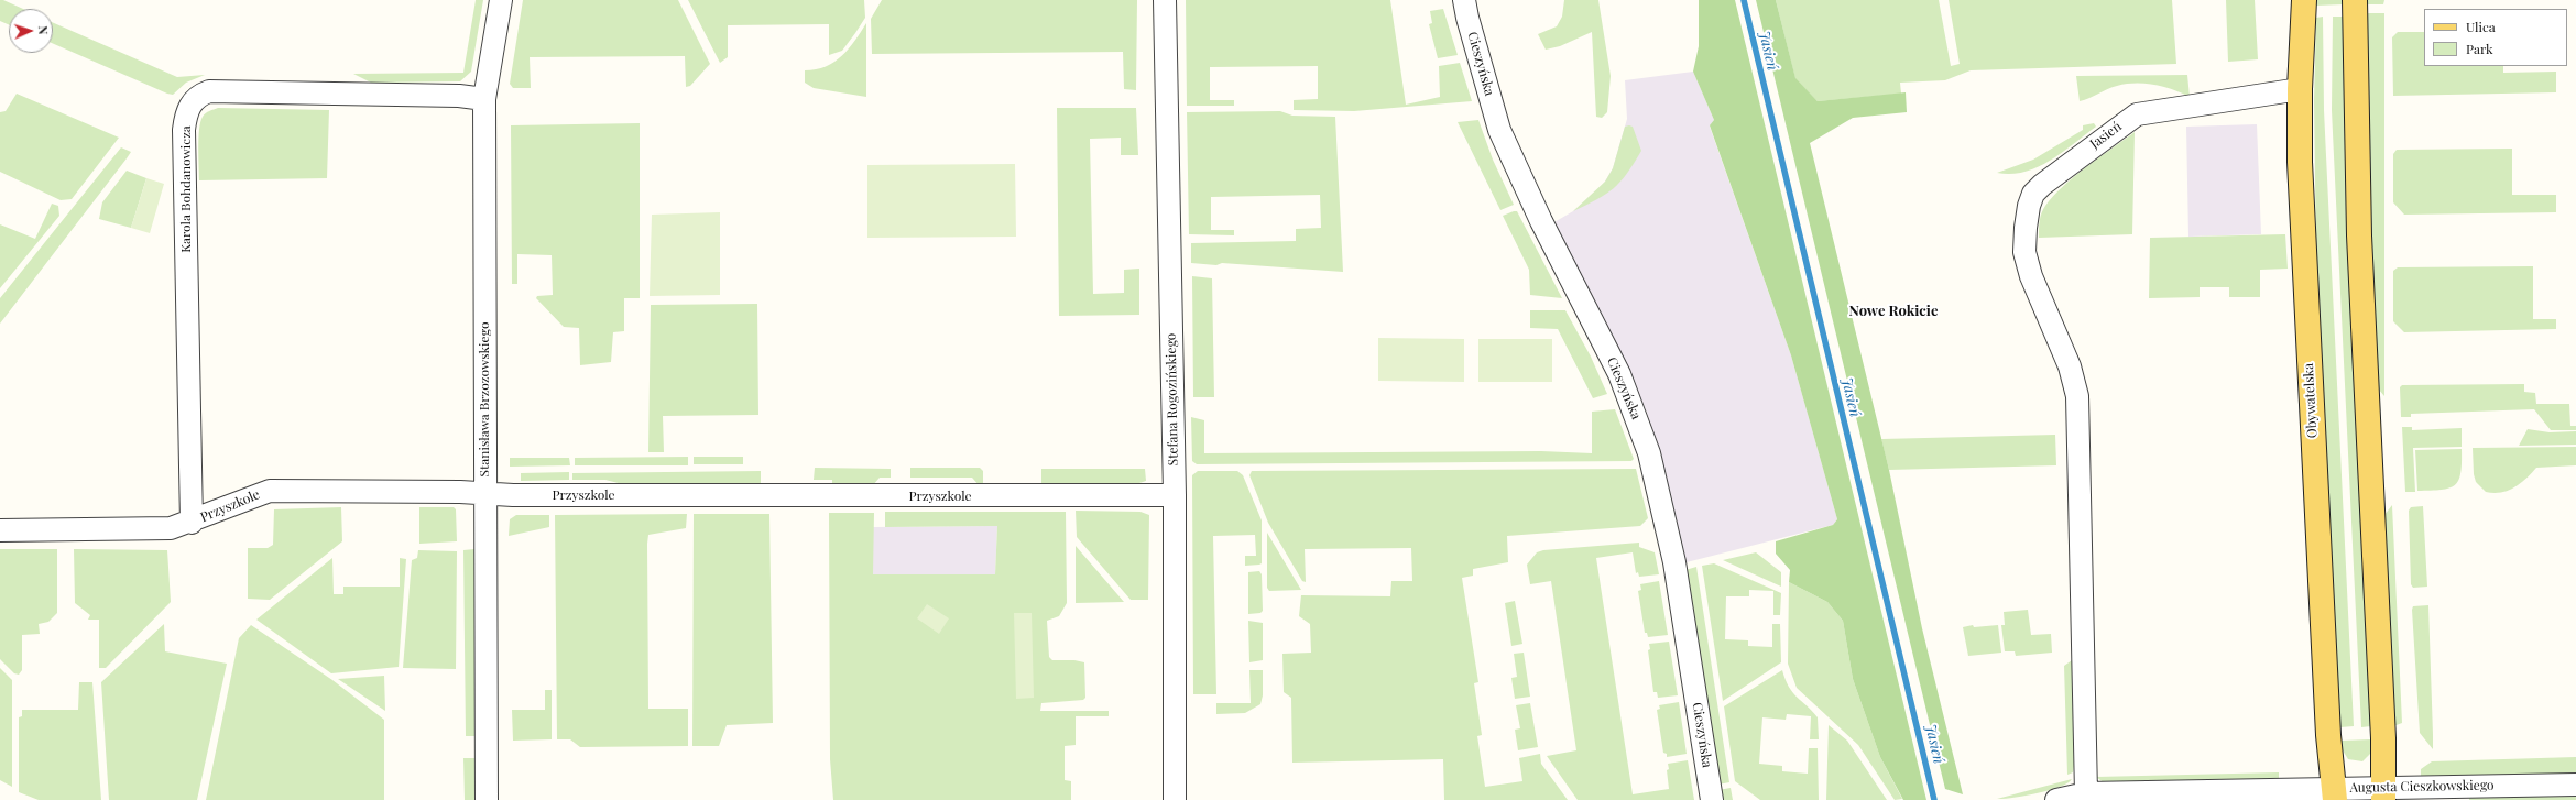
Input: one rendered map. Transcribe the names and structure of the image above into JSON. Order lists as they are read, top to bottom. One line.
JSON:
{"streets":{"main road":["Obywatelska"],"street":["Cieszyńska","Jasień","Karola Bohdanowicza","Stanisława Brzozowskiego","Stefana Rogozińskiego","Przyszkole","Augusta Cieszkowskiego"]},"crossings":[["Jasień","Obywatelska"],["Jasień","Augusta Cieszkowskiego"],["Karola Bohdanowicza","Stanisława Brzozowskiego"],["Karola Bohdanowicza","Przyszkole"],["Stanisława Brzozowskiego","Przyszkole"],["Stefana Rogozińskiego","Przyszkole"],["Obywatelska","Augusta Cieszkowskiego"]],"districts":["Nowe Rokicie"],"water":["Jasień"],"legend":["Ulica","Park"],"north":"right"}
